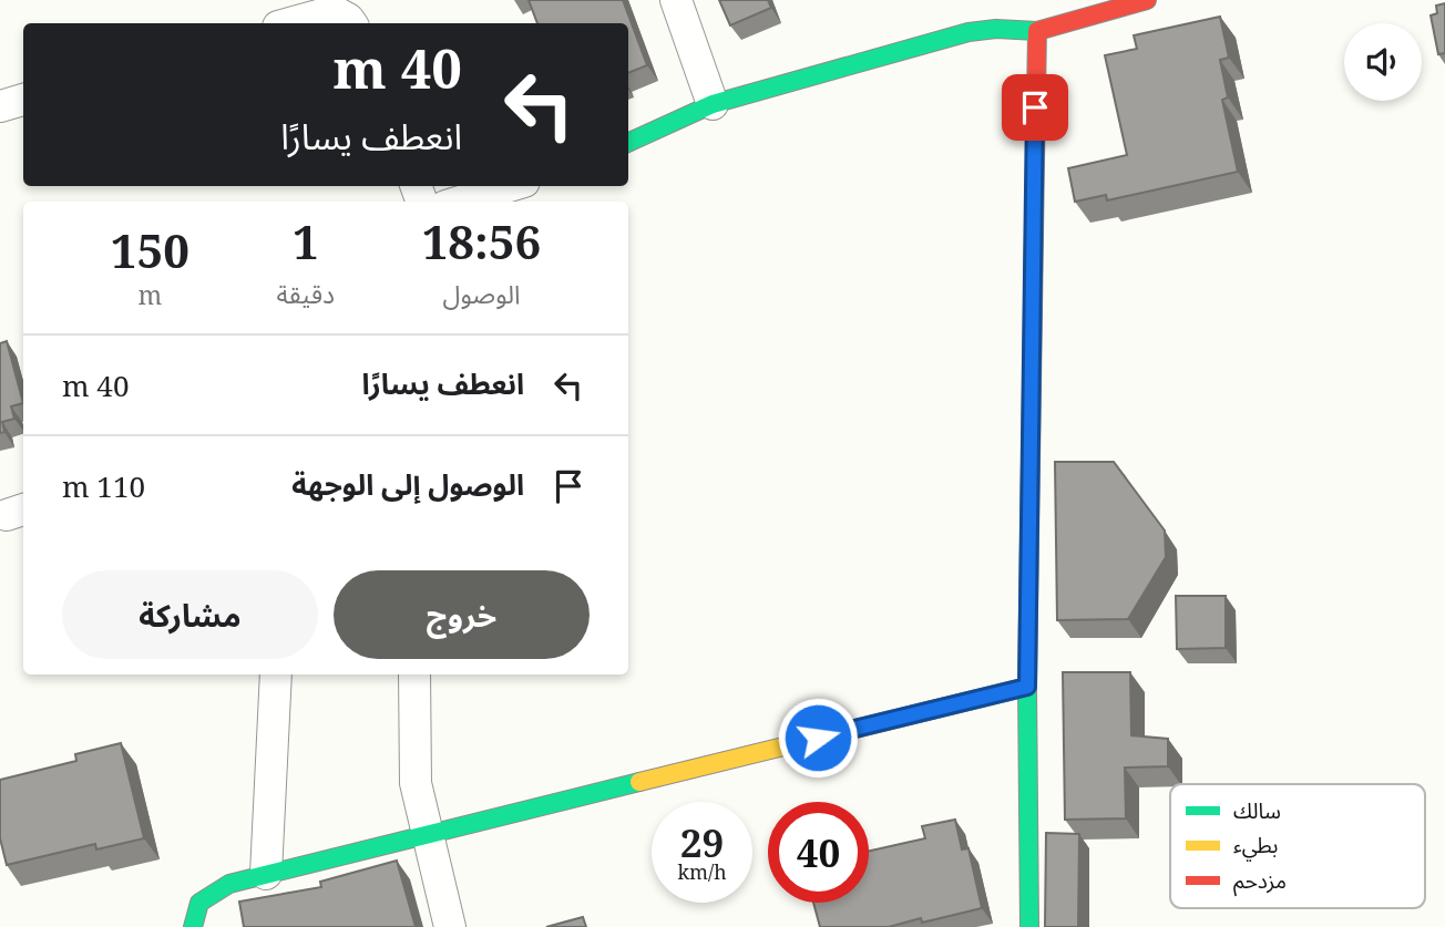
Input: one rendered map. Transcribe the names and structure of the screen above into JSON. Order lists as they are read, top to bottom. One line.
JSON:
{"legend":["سالك","بطيء","مزدحم"],"page":{"turn":["40 m","انعطف يسارًا"],"eta":["18:56","الوصول","1","دقيقة","150","m"],"list":[{"name":"انعطف يسارًا","value":"40 m"},{"name":"الوصول إلى الوجهة","value":"110 m"}],"buttons":["خروج","مشاركة"],"speed":"29 km/h","limit":"40"}}
